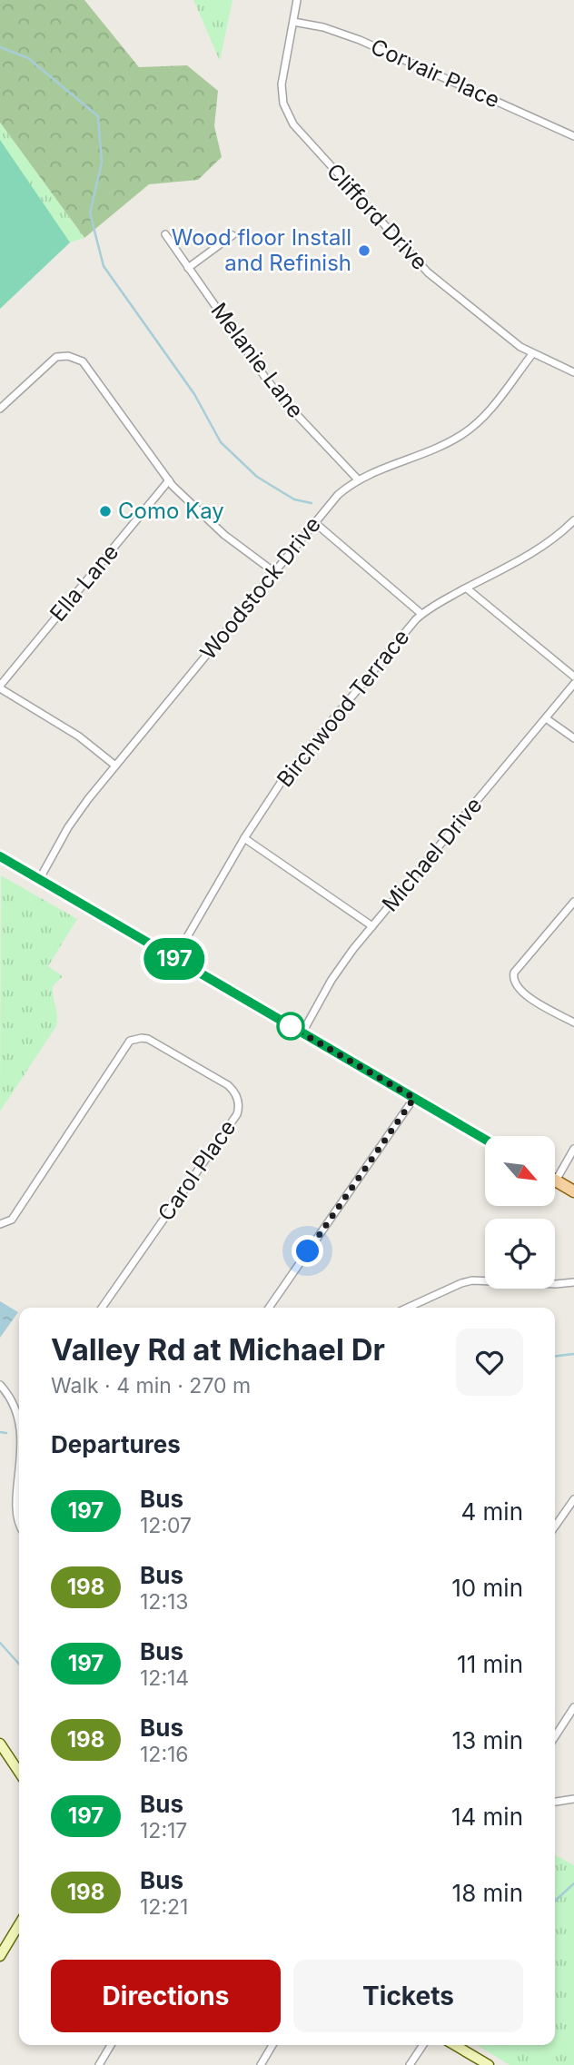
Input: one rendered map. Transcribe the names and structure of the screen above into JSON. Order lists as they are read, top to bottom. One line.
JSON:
{"streets":{"street":["Corvair Place","Clifford Drive","Melanie Lane","Ella Lane","Woodstock Drive","Birchwood Terrace","Michael Drive","Carol Place"]},"crossings":[["Corvair Place","Clifford Drive"],["Clifford Drive","Woodstock Drive"],["Melanie Lane","Woodstock Drive"]],"places":["Wood floor Install and Refinish","Como Kay"],"lines":["bus line 197"],"north":"bottom right","page":{"on_map":"197","heading":[["Valley Rd at Michael Dr","Walk · 4 min · 270 m"],"Departures"],"list":[{"mark":"197","name":"Bus","note":"12:07","value":"4 min"},{"mark":"198","name":"Bus","note":"12:13","value":"10 min"},{"mark":"197","name":"Bus","note":"12:14","value":"11 min"},{"mark":"198","name":"Bus","note":"12:16","value":"13 min"},{"mark":"197","name":"Bus","note":"12:17","value":"14 min"},{"mark":"198","name":"Bus","note":"12:21","value":"18 min"}],"buttons":["Directions","Tickets"]}}
